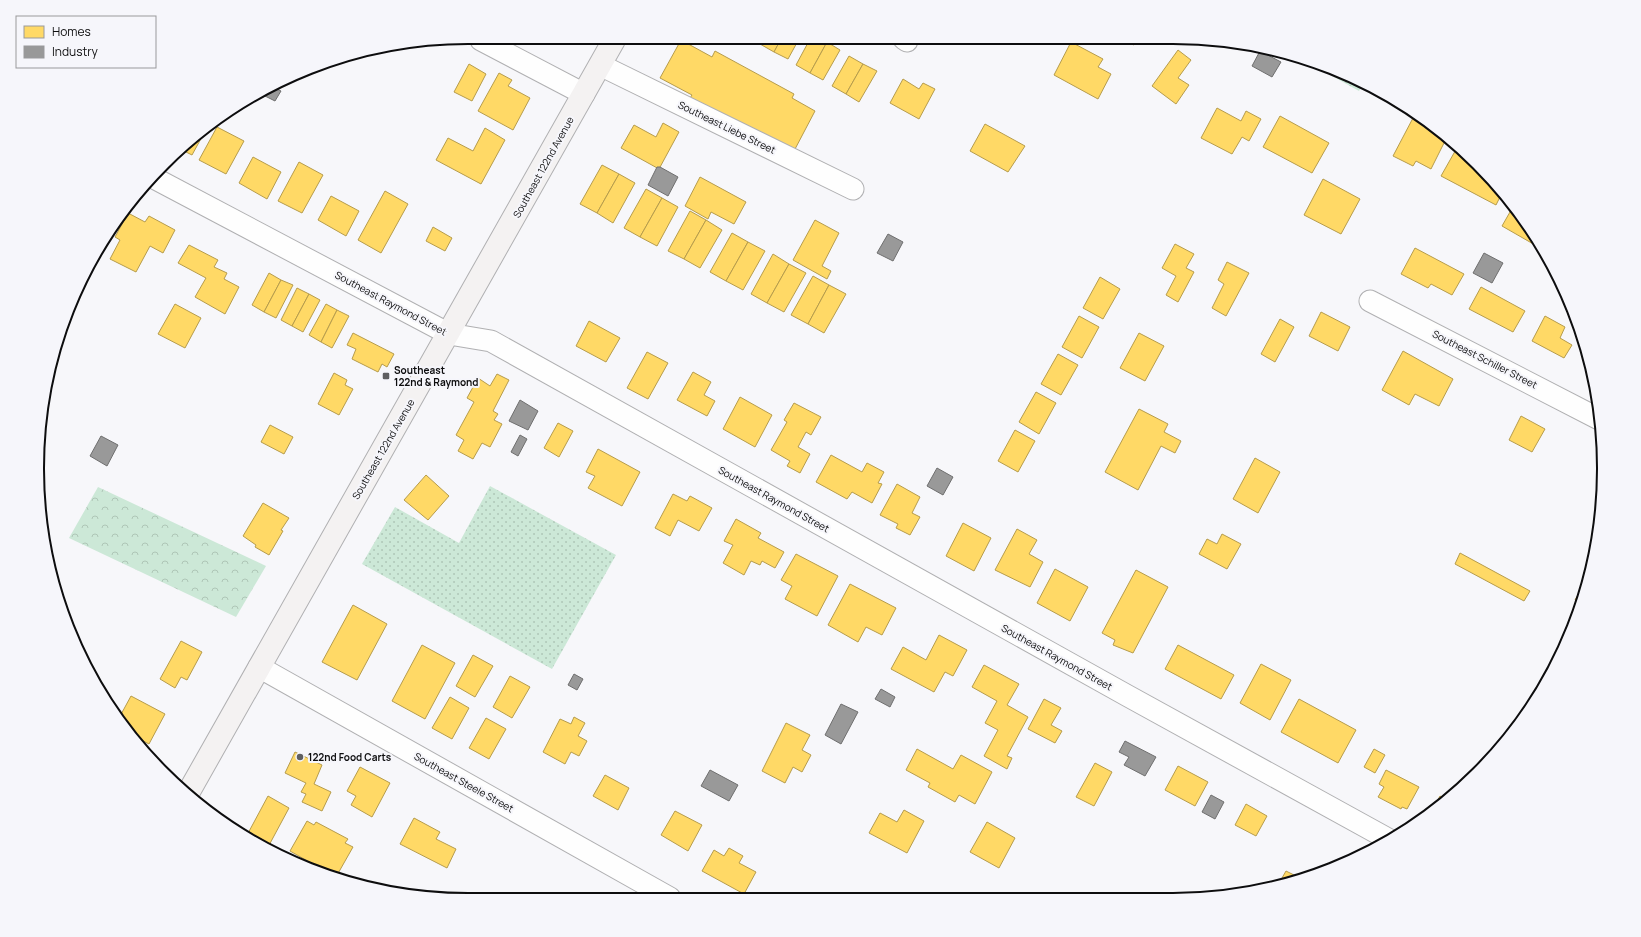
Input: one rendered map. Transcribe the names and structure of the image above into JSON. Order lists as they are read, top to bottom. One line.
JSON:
{"streets":{"main road":["Southeast 122nd Avenue"],"street":["Southeast Liebe Street","Southeast Raymond Street","Southeast Schiller Street","Southeast Steele Street"]},"crossings":[["Southeast Liebe Street","Southeast 122nd Avenue"],["Southeast 122nd Avenue","Southeast Raymond Street"],["Southeast 122nd Avenue","Southeast Steele Street"]],"places":{"transit":["Southeast 122nd & Raymond"],"other":["122nd Food Carts"]},"legend":["Homes","Industry"]}
